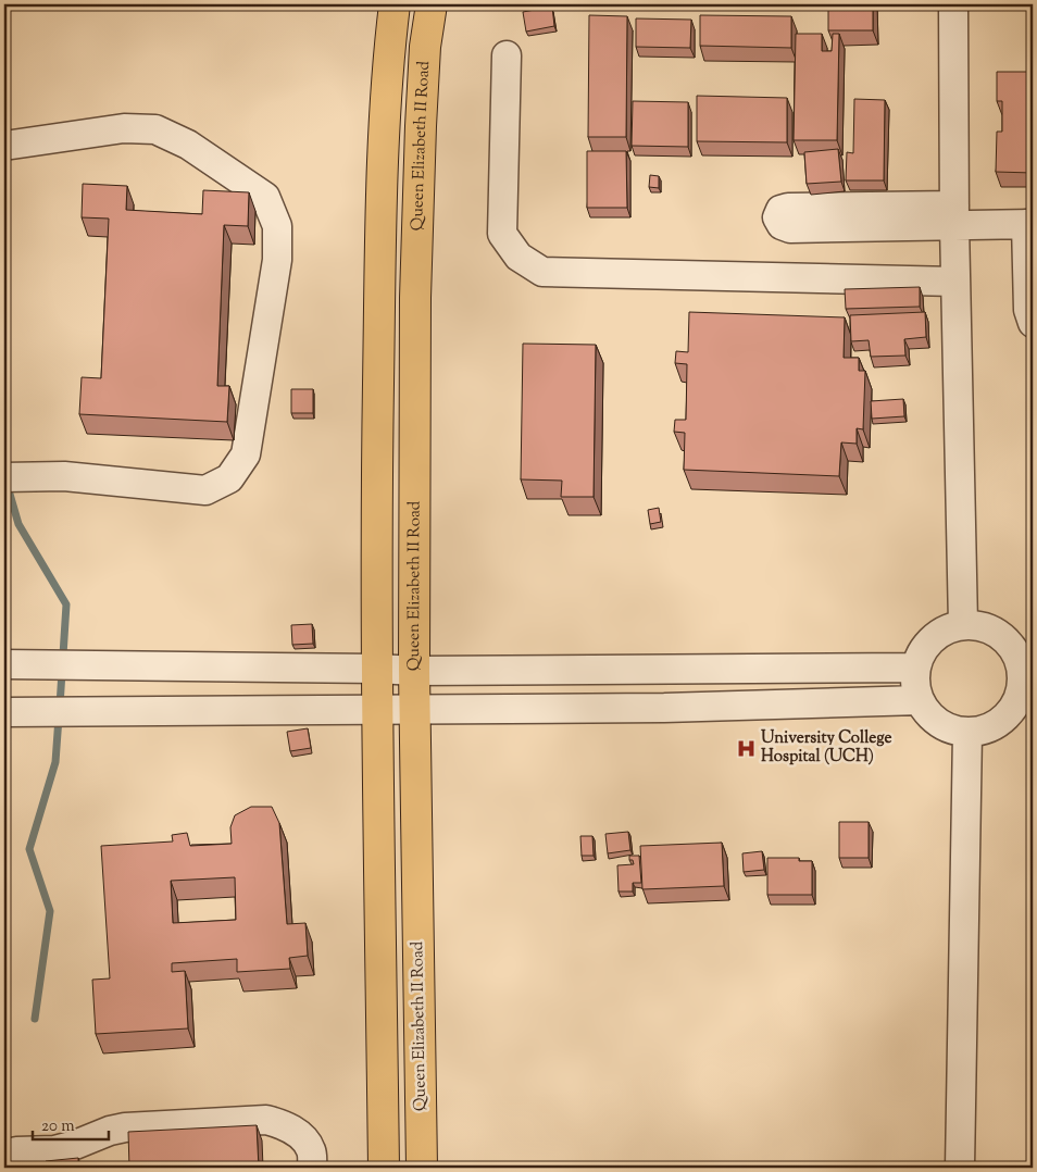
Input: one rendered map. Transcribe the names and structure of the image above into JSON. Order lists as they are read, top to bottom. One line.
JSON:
{"streets":{"highway":["Queen Elizabeth II Road"]},"places":{"hospital":["University College Hospital (UCH)"]},"scale_bar":"20 m"}
